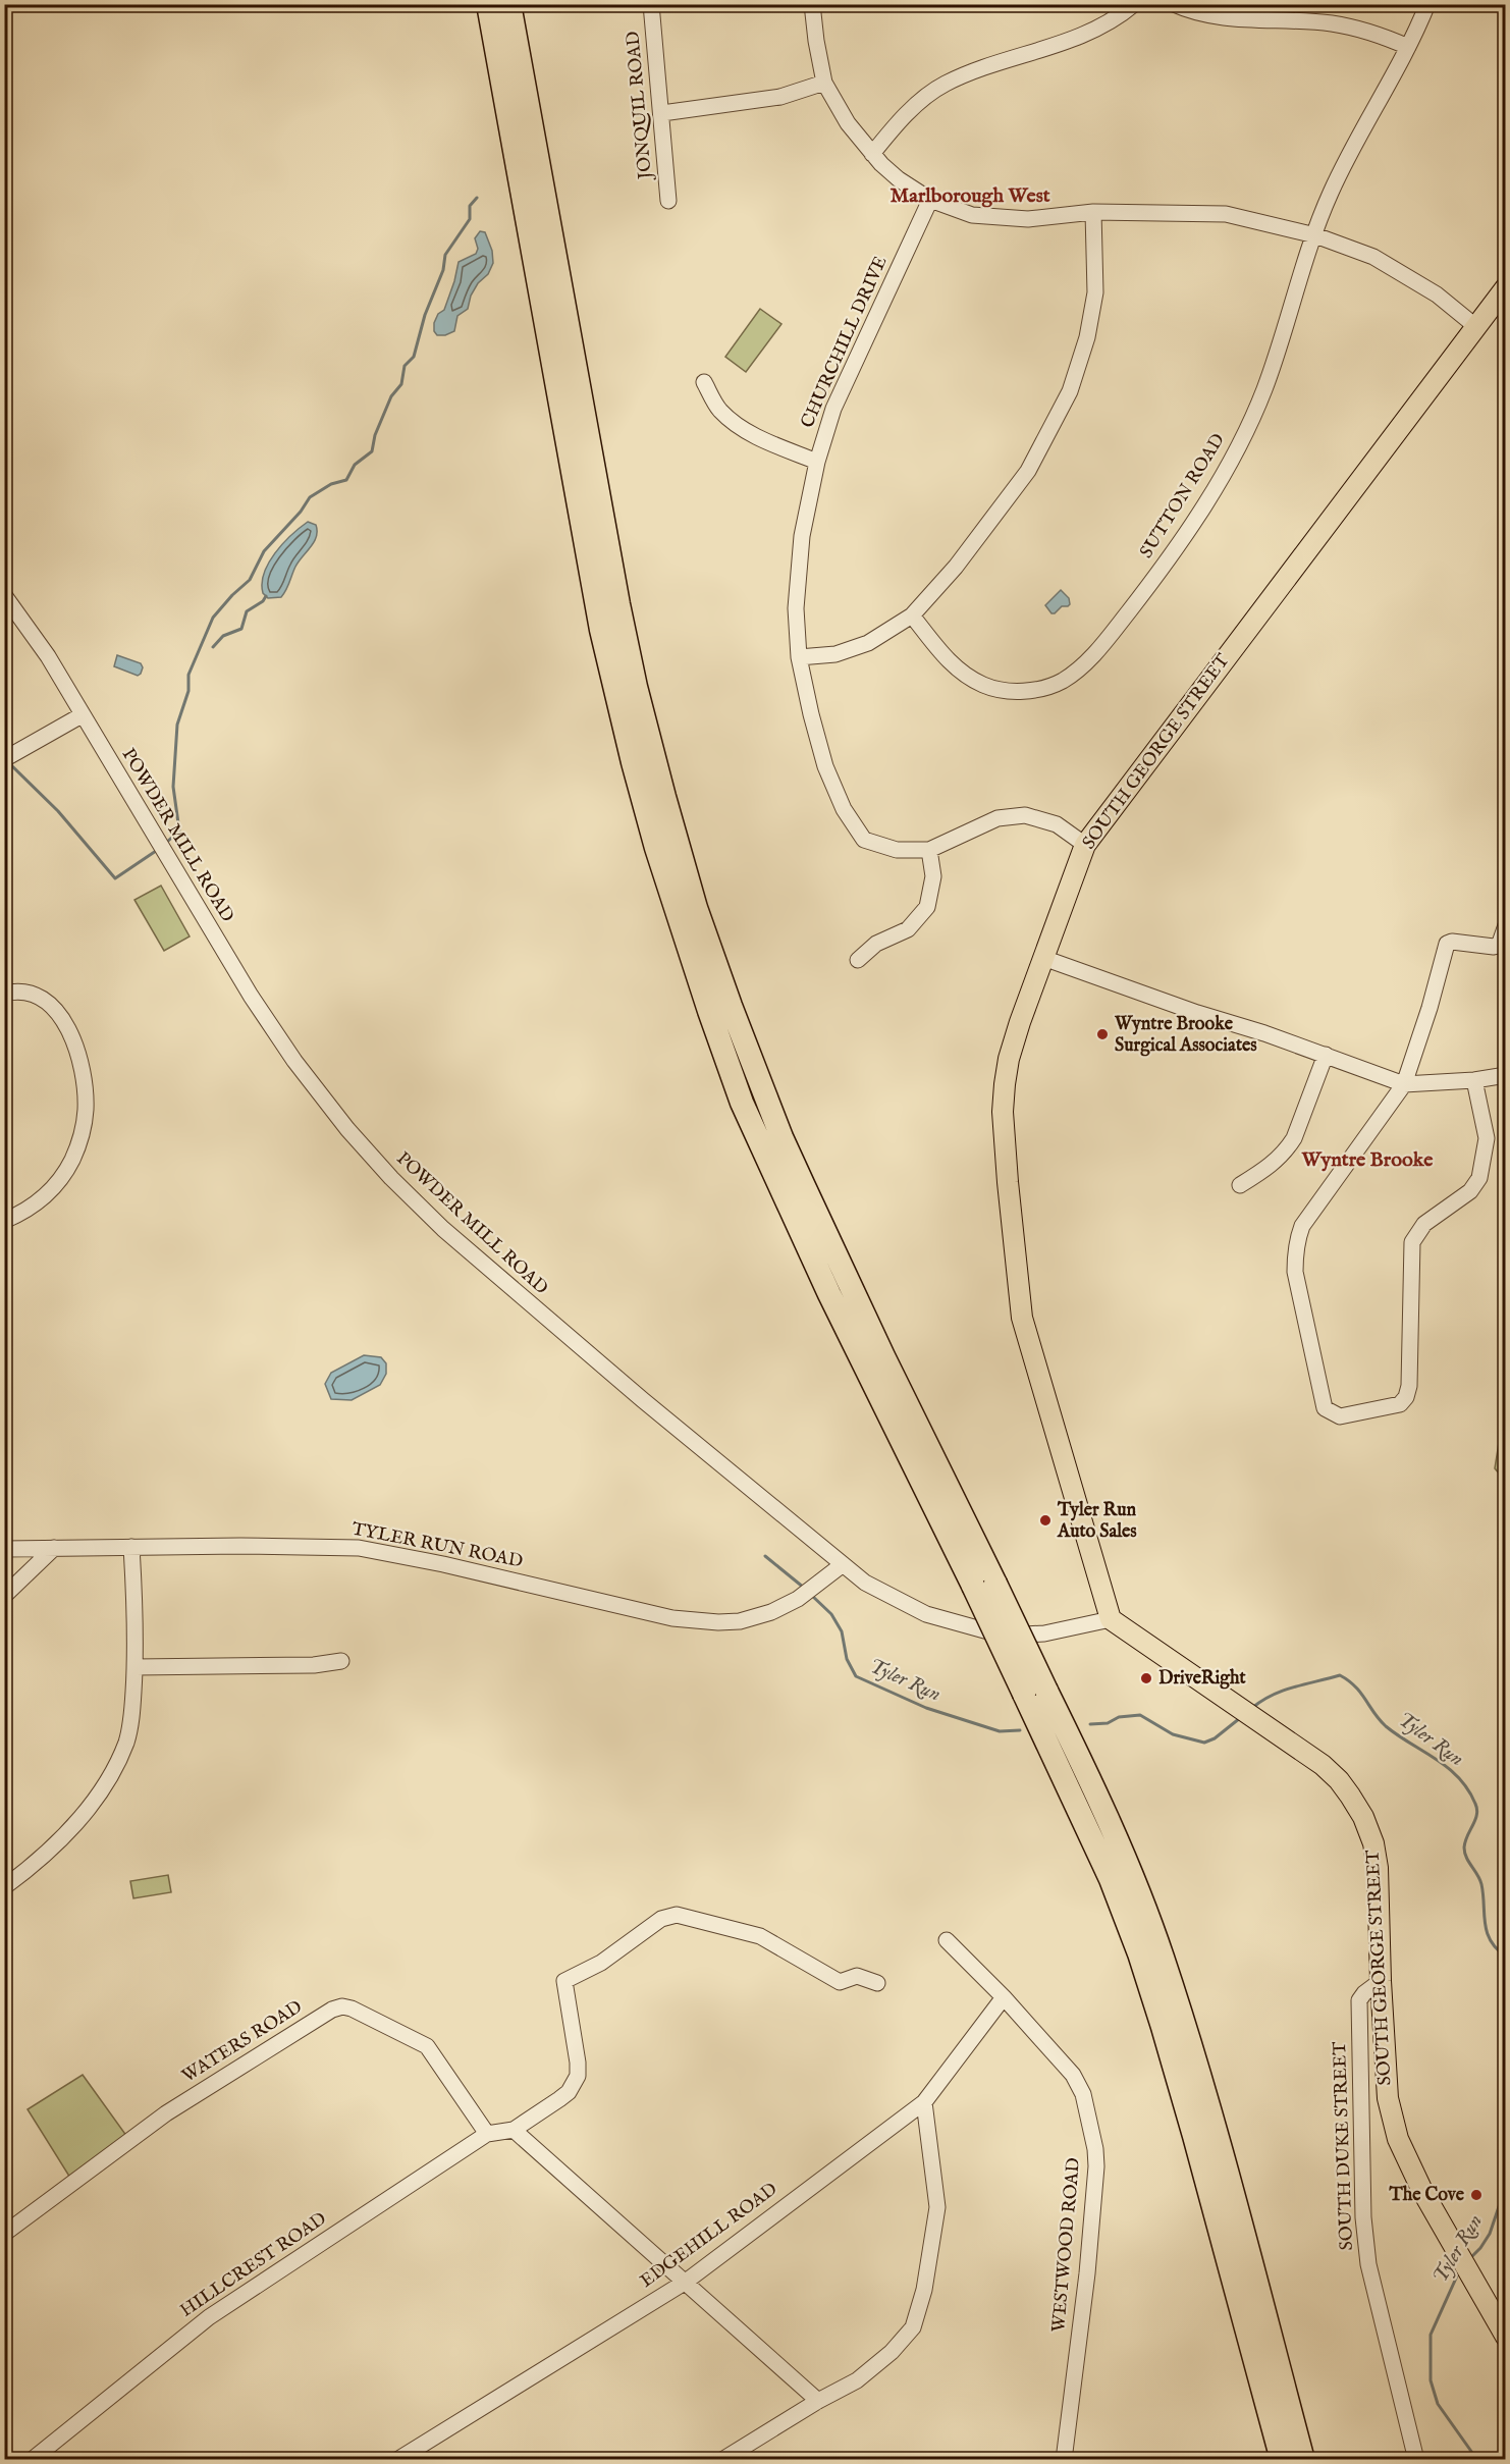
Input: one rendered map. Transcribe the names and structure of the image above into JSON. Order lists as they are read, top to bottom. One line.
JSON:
{"streets":{"main road":["SOUTH GEORGE STREET"],"street":["JONQUIL ROAD","CHURCHILL DRIVE","SUTTON ROAD","POWDER MILL ROAD","TYLER RUN ROAD","WATERS ROAD","SOUTH DUKE STREET","EDGEHILL ROAD","WESTWOOD ROAD","HILLCREST ROAD"]},"crossings":[["CHURCHILL DRIVE","SOUTH GEORGE STREET"],["SOUTH GEORGE STREET","POWDER MILL ROAD"],["SOUTH GEORGE STREET","SOUTH DUKE STREET"],["POWDER MILL ROAD","TYLER RUN ROAD"],["WATERS ROAD","HILLCREST ROAD"],["EDGEHILL ROAD","WESTWOOD ROAD"]],"districts":["Marlborough West","Wyntre Brooke"],"water":["Tyler Run"],"places":["Wyntre Brooke Surgical Associates","Tyler Run Auto Sales","DriveRight","The Cove"]}
